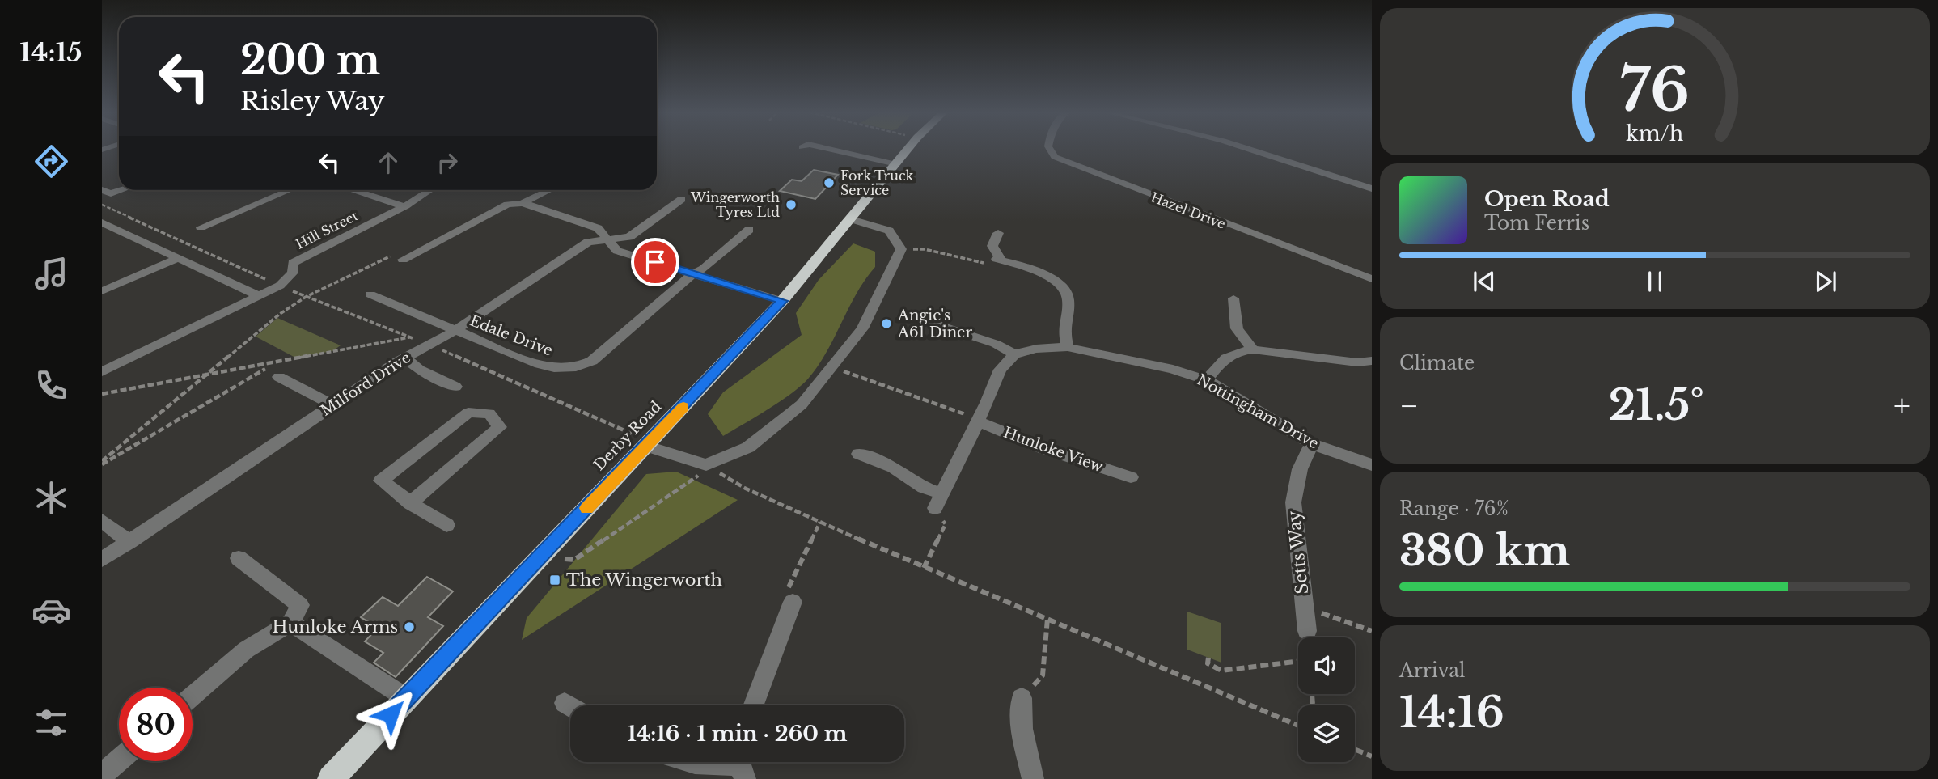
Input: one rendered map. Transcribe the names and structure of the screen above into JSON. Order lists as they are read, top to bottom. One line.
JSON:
{"streets":{"highway":["Derby Road"],"street":["Hazel Drive","Hill Street","Edale Drive","Milford Drive","Nottingham Drive","Hunloke View","Setts Way"]},"crossings":[["Edale Drive","Milford Drive"],["Nottingham Drive","Setts Way"]],"places":{"other":["Fork Truck Service","Wingerworth Tyres Ltd","Angie's A61 Diner","Hunloke Arms"],"transit":["The Wingerworth"]},"page":{"tabs":"14:15","turn":["200 m","Risley Way"],"song":["Open Road","Tom Ferris"],"tile":["Climate",["Range · 76%","380 km"],["Arrival","14:16"]],"heat":["−","21.5°","+"],"limit":"80","trip":"14:16 · 1 min · 260 m","gauge":["76","km/h"]}}
